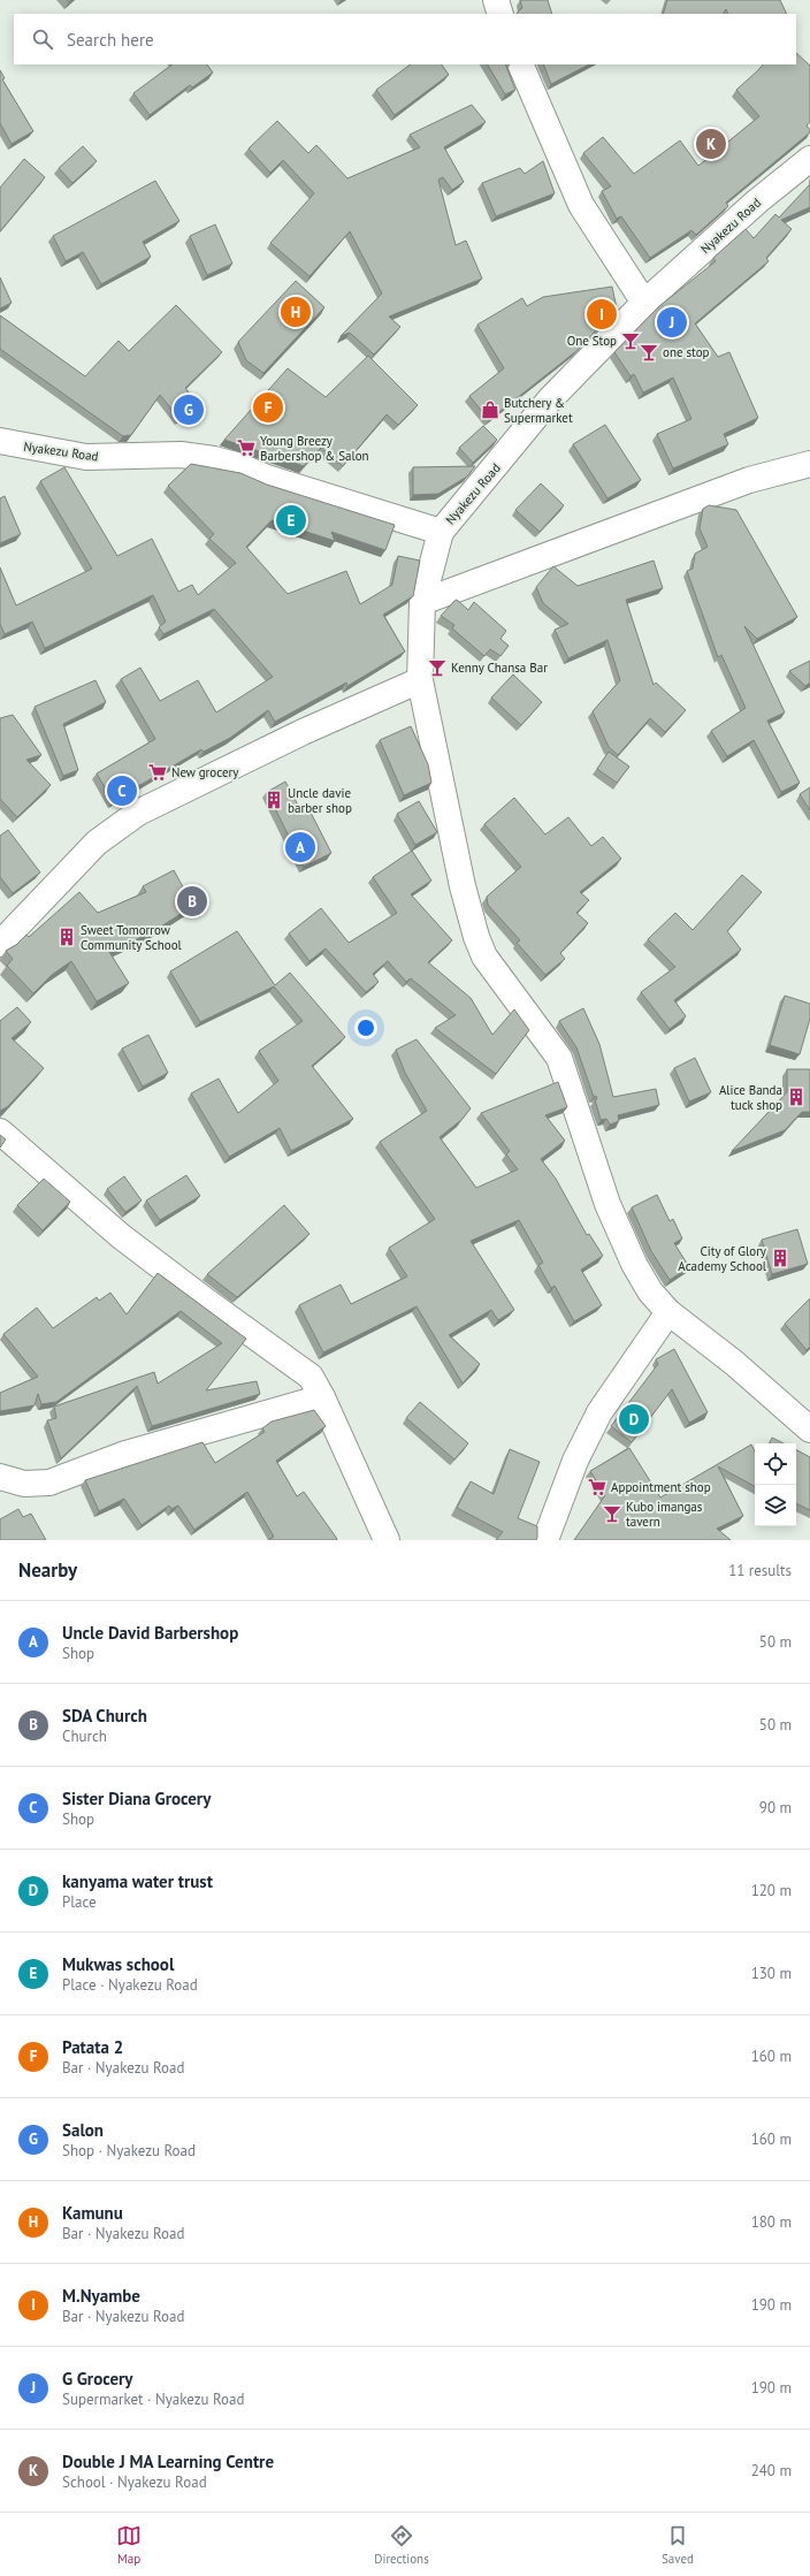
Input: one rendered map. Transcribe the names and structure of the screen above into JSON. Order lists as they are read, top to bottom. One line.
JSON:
{"streets":{"street":["Nyakezu Road"]},"places":{"bar":["One Stop","one stop","Kenny Chansa Bar","Kubo imangas tavern"],"shop":["Butchery & Supermarket"],"supermarket":["Young Breezy Barbershop & Salon","New grocery","Appointment shop"],"building":["Uncle davie barber shop","Sweet Tomorrow Community School","Alice Banda tuck shop","City of Glory Academy School"]},"page":{"search":"Search here","pins":["K","H","I","J","F","G","E","C","A","B","D"],"heading":["Nearby","11 results"],"list":[{"mark":"A","name":"Uncle David Barbershop","note":"Shop","value":"50 m"},{"mark":"B","name":"SDA Church","note":"Church","value":"50 m"},{"mark":"C","name":"Sister Diana Grocery","note":"Shop","value":"90 m"},{"mark":"D","name":"kanyama water trust","note":"Place","value":"120 m"},{"mark":"E","name":"Mukwas school","note":"Place · Nyakezu Road","value":"130 m"},{"mark":"F","name":"Patata 2","note":"Bar · Nyakezu Road","value":"160 m"},{"mark":"G","name":"Salon","note":"Shop · Nyakezu Road","value":"160 m"},{"mark":"H","name":"Kamunu","note":"Bar · Nyakezu Road","value":"180 m"},{"mark":"I","name":"M.Nyambe","note":"Bar · Nyakezu Road","value":"190 m"},{"mark":"J","name":"G Grocery","note":"Supermarket · Nyakezu Road","value":"190 m"},{"mark":"K","name":"Double J MA Learning Centre","note":"School · Nyakezu Road","value":"240 m"}],"nav":["Map","Directions","Saved"]}}
